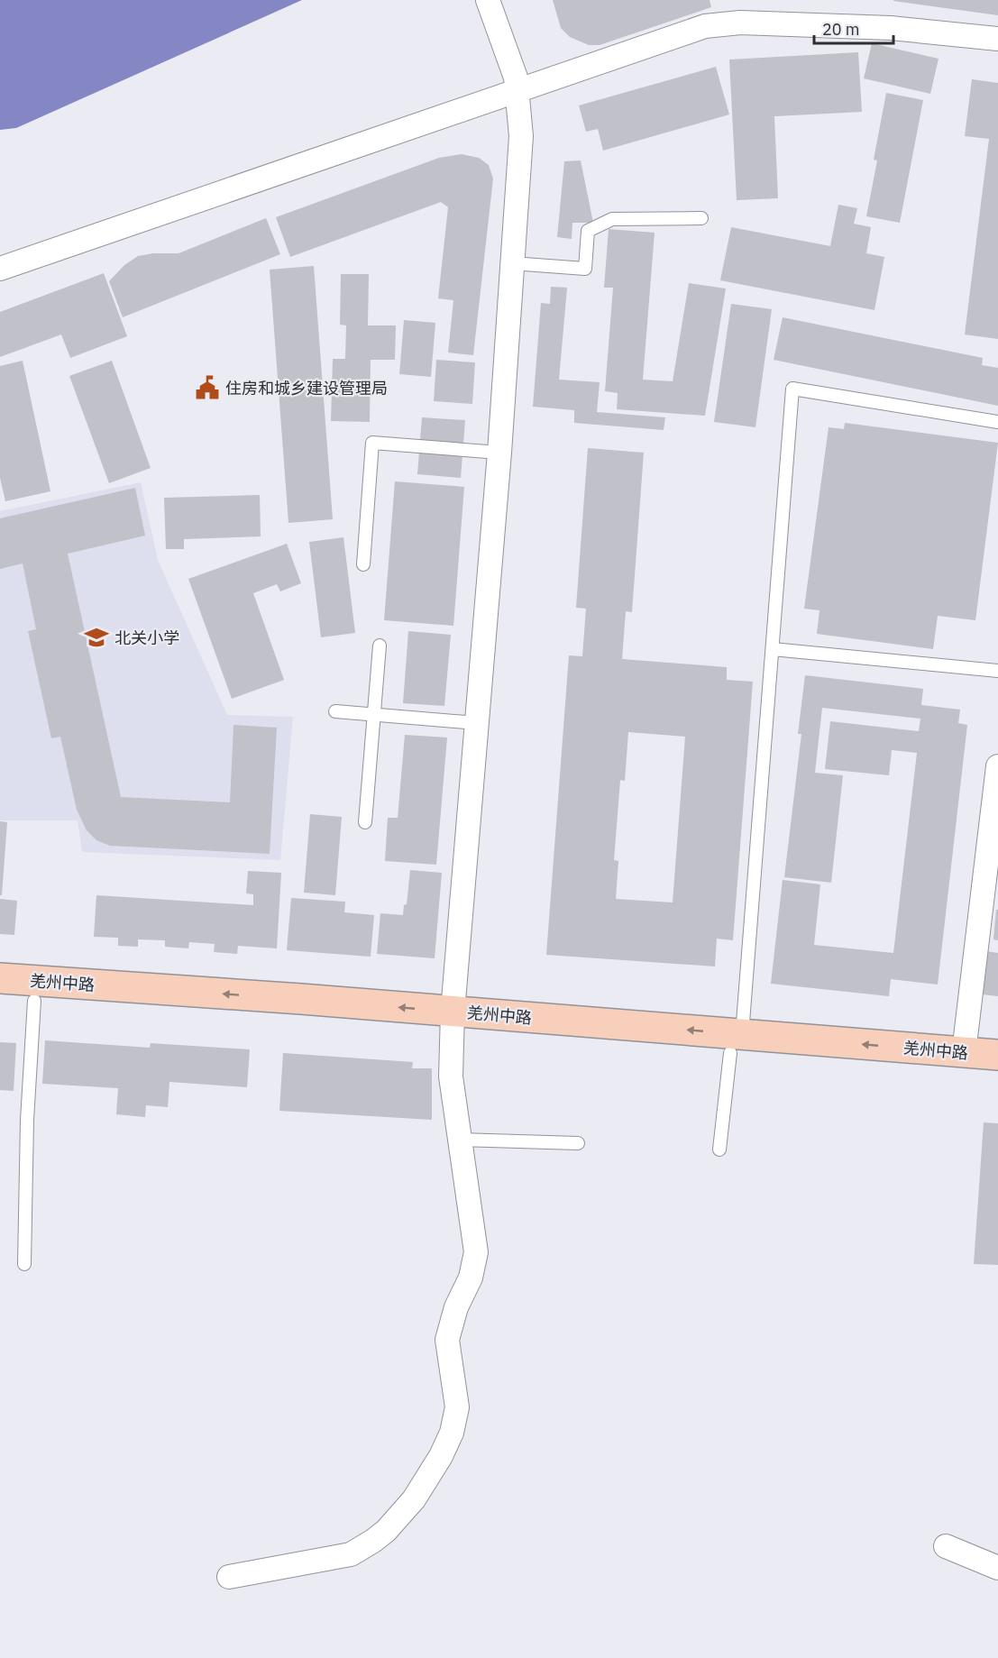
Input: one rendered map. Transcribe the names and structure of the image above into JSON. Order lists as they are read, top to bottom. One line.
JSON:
{"streets":{"main road":["羌州中路"]},"places":{"public building":["住房和城乡建设管理局"],"school or university":["北关小学"]},"scale_bar":"20 m"}
